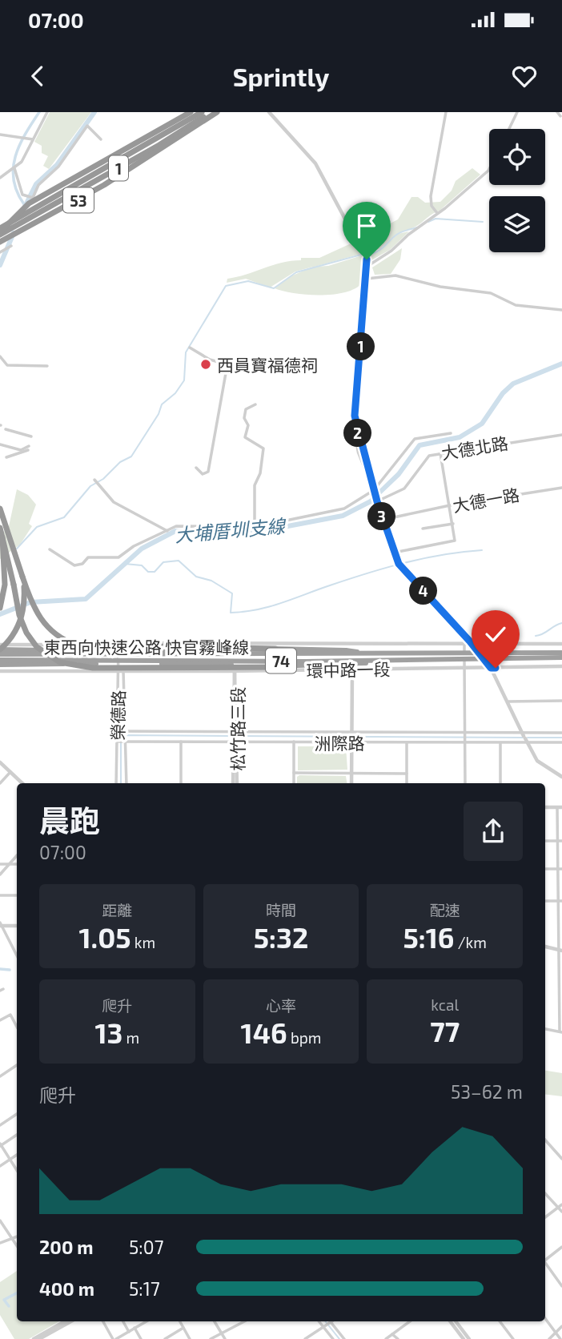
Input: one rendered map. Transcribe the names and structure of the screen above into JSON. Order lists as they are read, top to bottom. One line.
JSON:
{"streets":{"highway":["1","53","東西向快速公路 快官霧峰線","74"],"street":["大德北路","大德一路","環中路一段","榮德路","松竹路三段","洲際路"]},"crossings":[["1","53"],["東西向快速公路 快官霧峰線","74"],["環中路一段","榮德路"],["環中路一段","松竹路三段"],["榮德路","洲際路"],["松竹路三段","洲際路"]],"water":["大埔厝圳支線"],"places":["西員寶福德祠"],"page":{"status":"07:00","header":"Sprintly","pins":["1","2","3","4"],"heading":["晨跑","07:00"],"stats":[["距離","1.05 km"],["時間","5:32"],["配速","5:16 /km"],["爬升","13 m"],["心率","146 bpm"],["kcal","77"]],"chart":["爬升","53–62 m"],"list":[{"name":"200 m","note":"5:07"},{"name":"400 m","note":"5:17"}]}}
